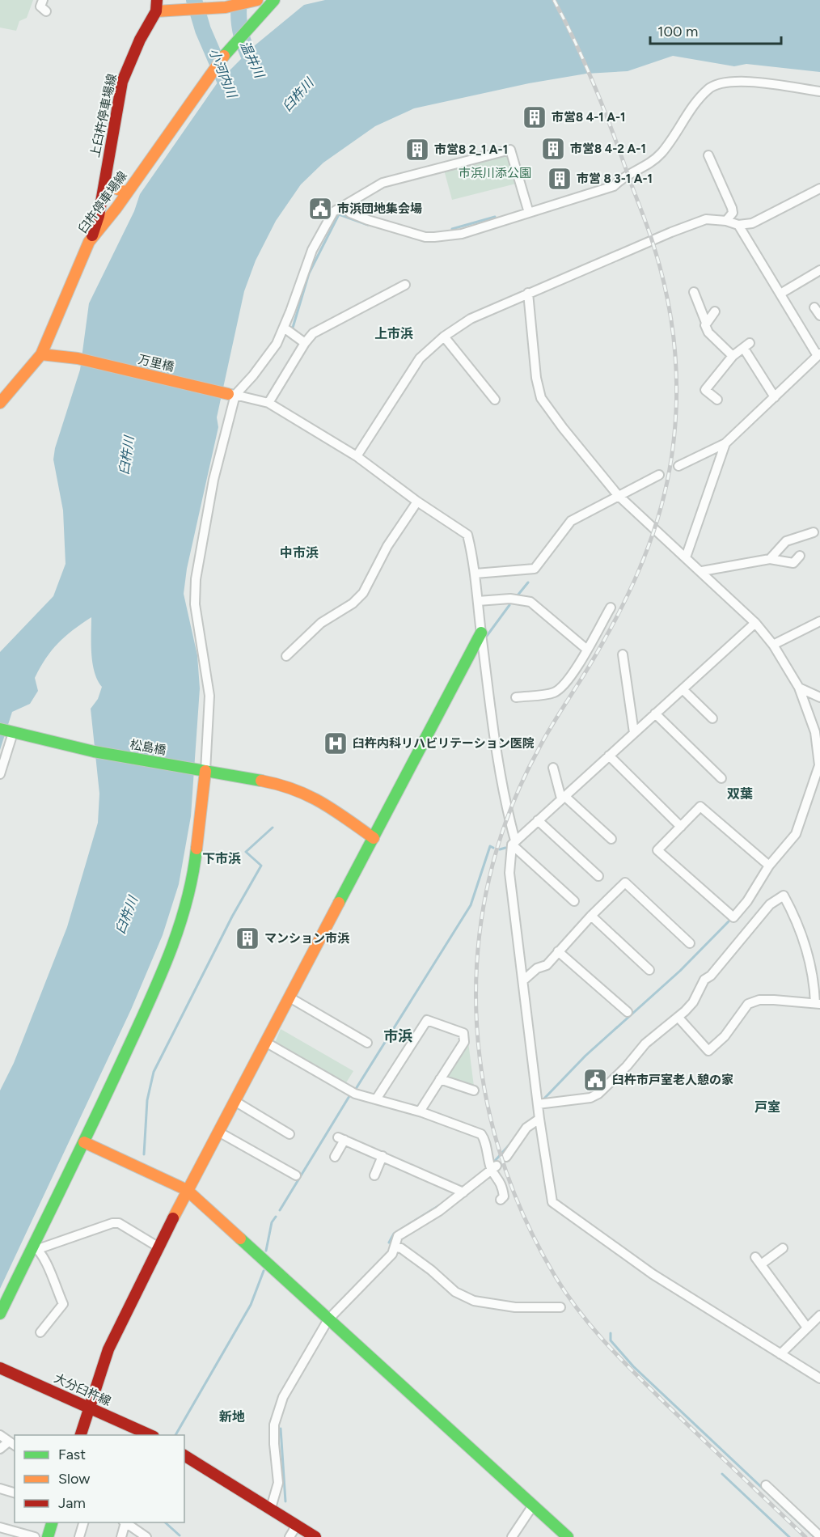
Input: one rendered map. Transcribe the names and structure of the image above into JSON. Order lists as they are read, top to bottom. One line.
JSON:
{"streets":{"street":["上臼杵停車場線","臼杵停車場線","万里橋","松島橋","大分臼杵線"]},"crossings":[["上臼杵停車場線","臼杵停車場線"],["臼杵停車場線","万里橋"]],"districts":["上市浜","中市浜","双葉","下市浜","市浜","戸室","新地"],"water":["温井川","小河内川","臼杵川"],"parks":["市浜川添公園"],"places":{"building":["市営8 4-1 A-1","市営8 4-2 A-1","市営8 2_1 A-1","市営 8 3-1 A-1","マンション市浜"],"public building":["市浜団地集会場","臼杵市戸室老人憩の家"],"hospital":["臼杵内科リハビリテーション医院"]},"legend":["Fast","Slow","Jam"],"scale_bar":"100 m"}
